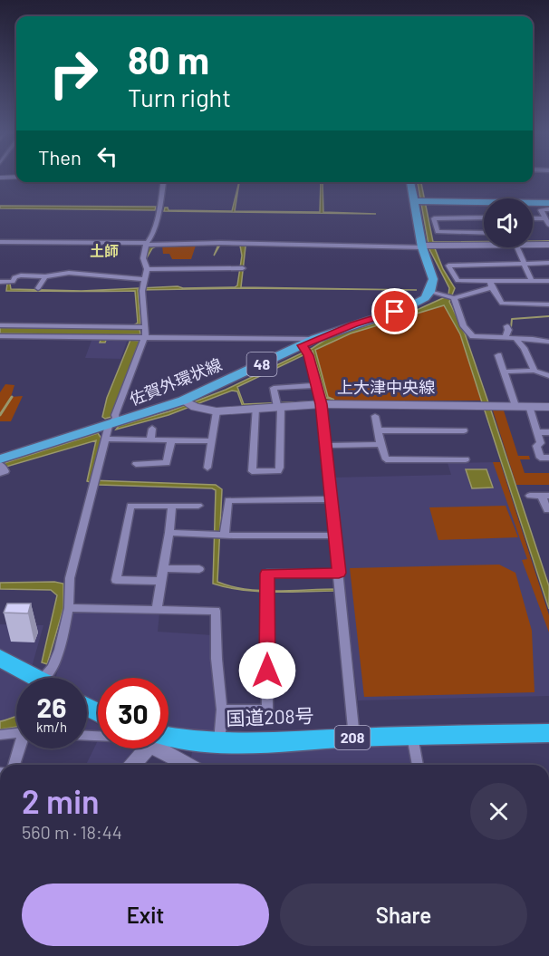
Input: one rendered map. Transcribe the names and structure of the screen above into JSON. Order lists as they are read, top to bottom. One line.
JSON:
{"streets":{"highway":["国道208号","208"],"main road":["48","佐賀外環状線"],"street":["上大津中央線"]},"crossings":[["佐賀外環状線","上大津中央線"]],"districts":["土師"],"page":{"turn":["80 m","Turn right"],"then":"Then","speed":"26 km/h","limit":"30","heading":["2 min","560 m · 18:44"],"buttons":["Exit","Share"]}}
